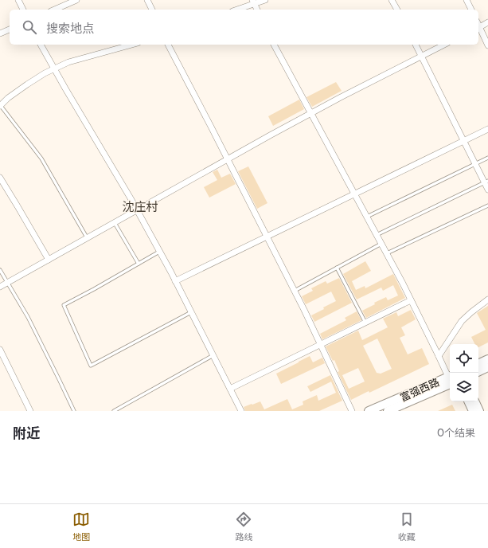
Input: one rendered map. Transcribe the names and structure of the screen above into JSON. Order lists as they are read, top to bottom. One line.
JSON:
{"streets":{"main road":["富强西路"]},"districts":["沈庄村"],"page":{"search":"搜索地点","heading":["附近","0个结果"],"nav":["地图","路线","收藏"]}}
